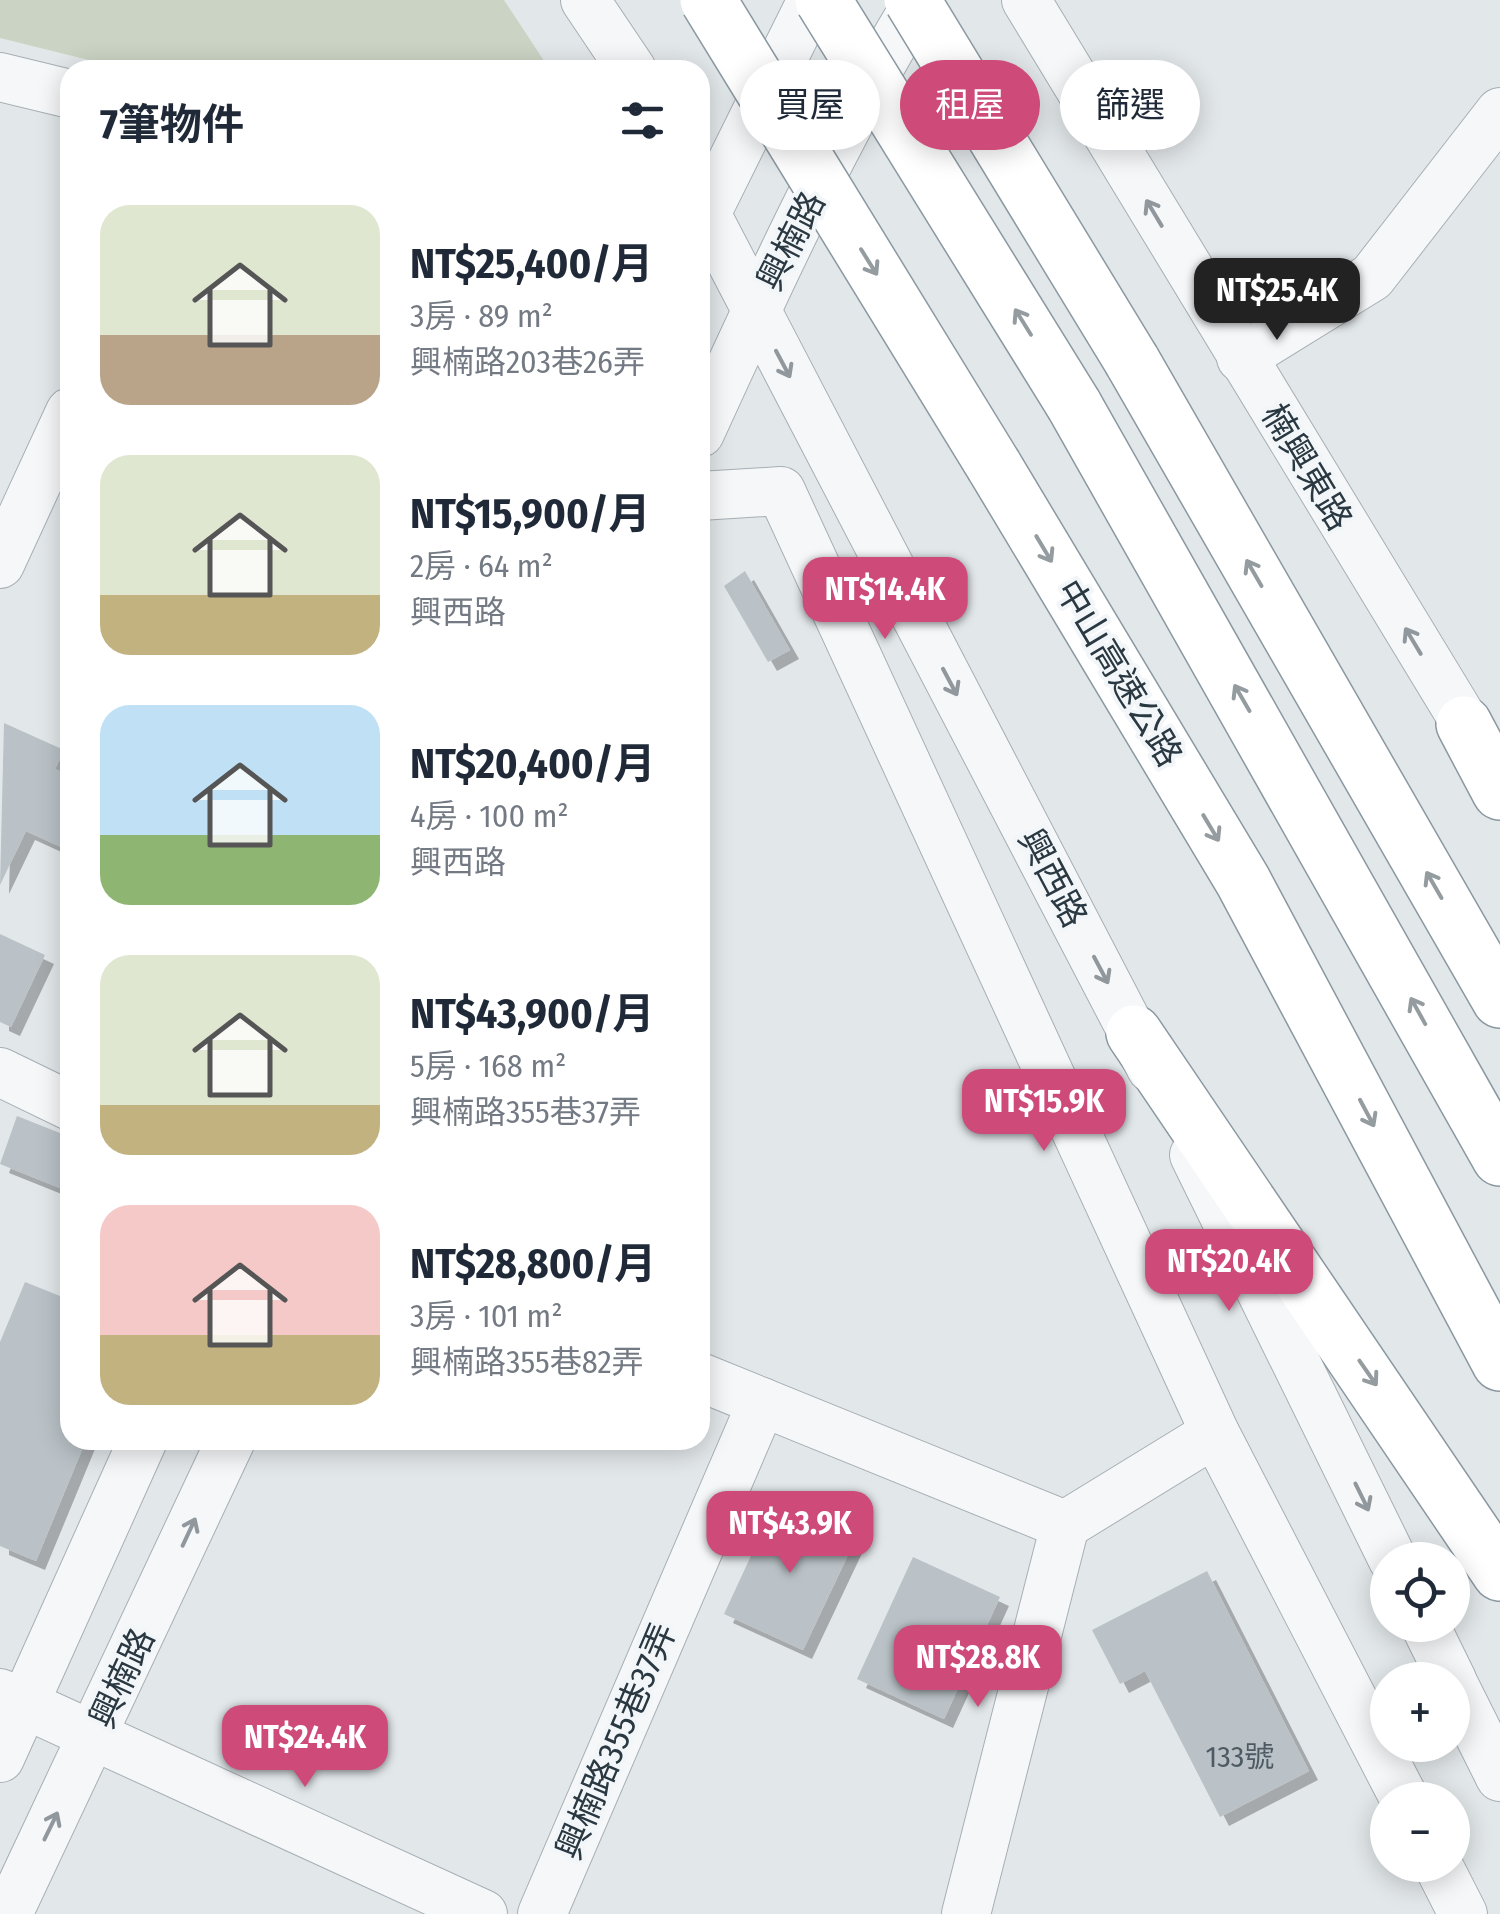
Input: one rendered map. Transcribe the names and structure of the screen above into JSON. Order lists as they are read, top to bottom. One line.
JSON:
{"streets":{"highway":["中山高速公路"],"street":["興楠路","楠興東路","興西路","興楠路355巷37弄"]},"crossings":[["興楠路","興西路"]],"one_way":["楠興東路"],"house_numbers":["133號"],"page":{"chip":["買屋","租屋","篩選"],"heading":"7筆物件","list":[{"name":"NT$25,400/月","note":"3房 · 89 m² · 興楠路203巷26弄"},{"name":"NT$15,900/月","note":"2房 · 64 m² · 興西路"},{"name":"NT$20,400/月","note":"4房 · 100 m² · 興西路"},{"name":"NT$43,900/月","note":"5房 · 168 m² · 興楠路355巷37弄"},{"name":"NT$28,800/月","note":"3房 · 101 m² · 興楠路355巷82弄"}],"price":["NT$25.4K","NT$14.4K","NT$15.9K","NT$20.4K","NT$43.9K","NT$28.8K","NT$24.4K"],"map_buttons":["+","−"]}}
